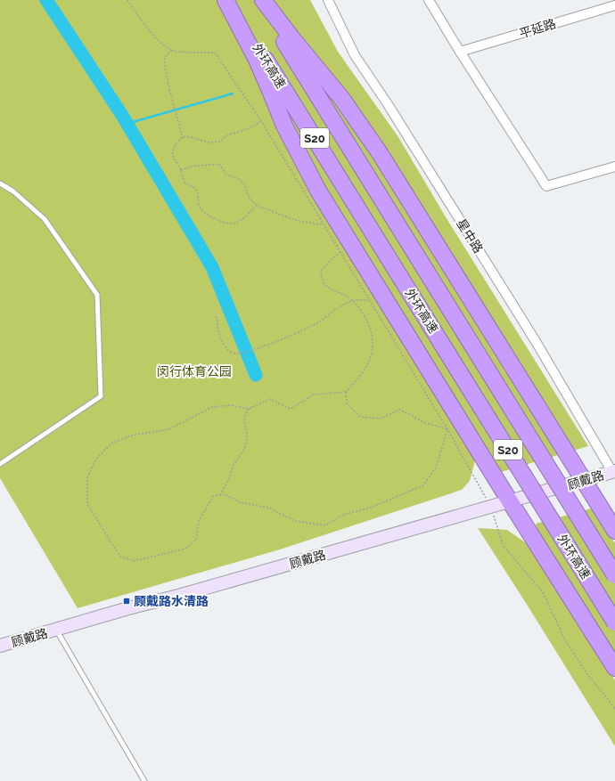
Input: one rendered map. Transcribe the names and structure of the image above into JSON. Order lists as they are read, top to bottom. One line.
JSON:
{"streets":{"highway":["外环高速","S20"],"main road":["顾戴路"],"street":["平延路","星中路"]},"crossings":[["星中路","顾戴路"]],"parks":["闵行体育公园"],"places":{"transit":["顾戴路水清路"]}}
